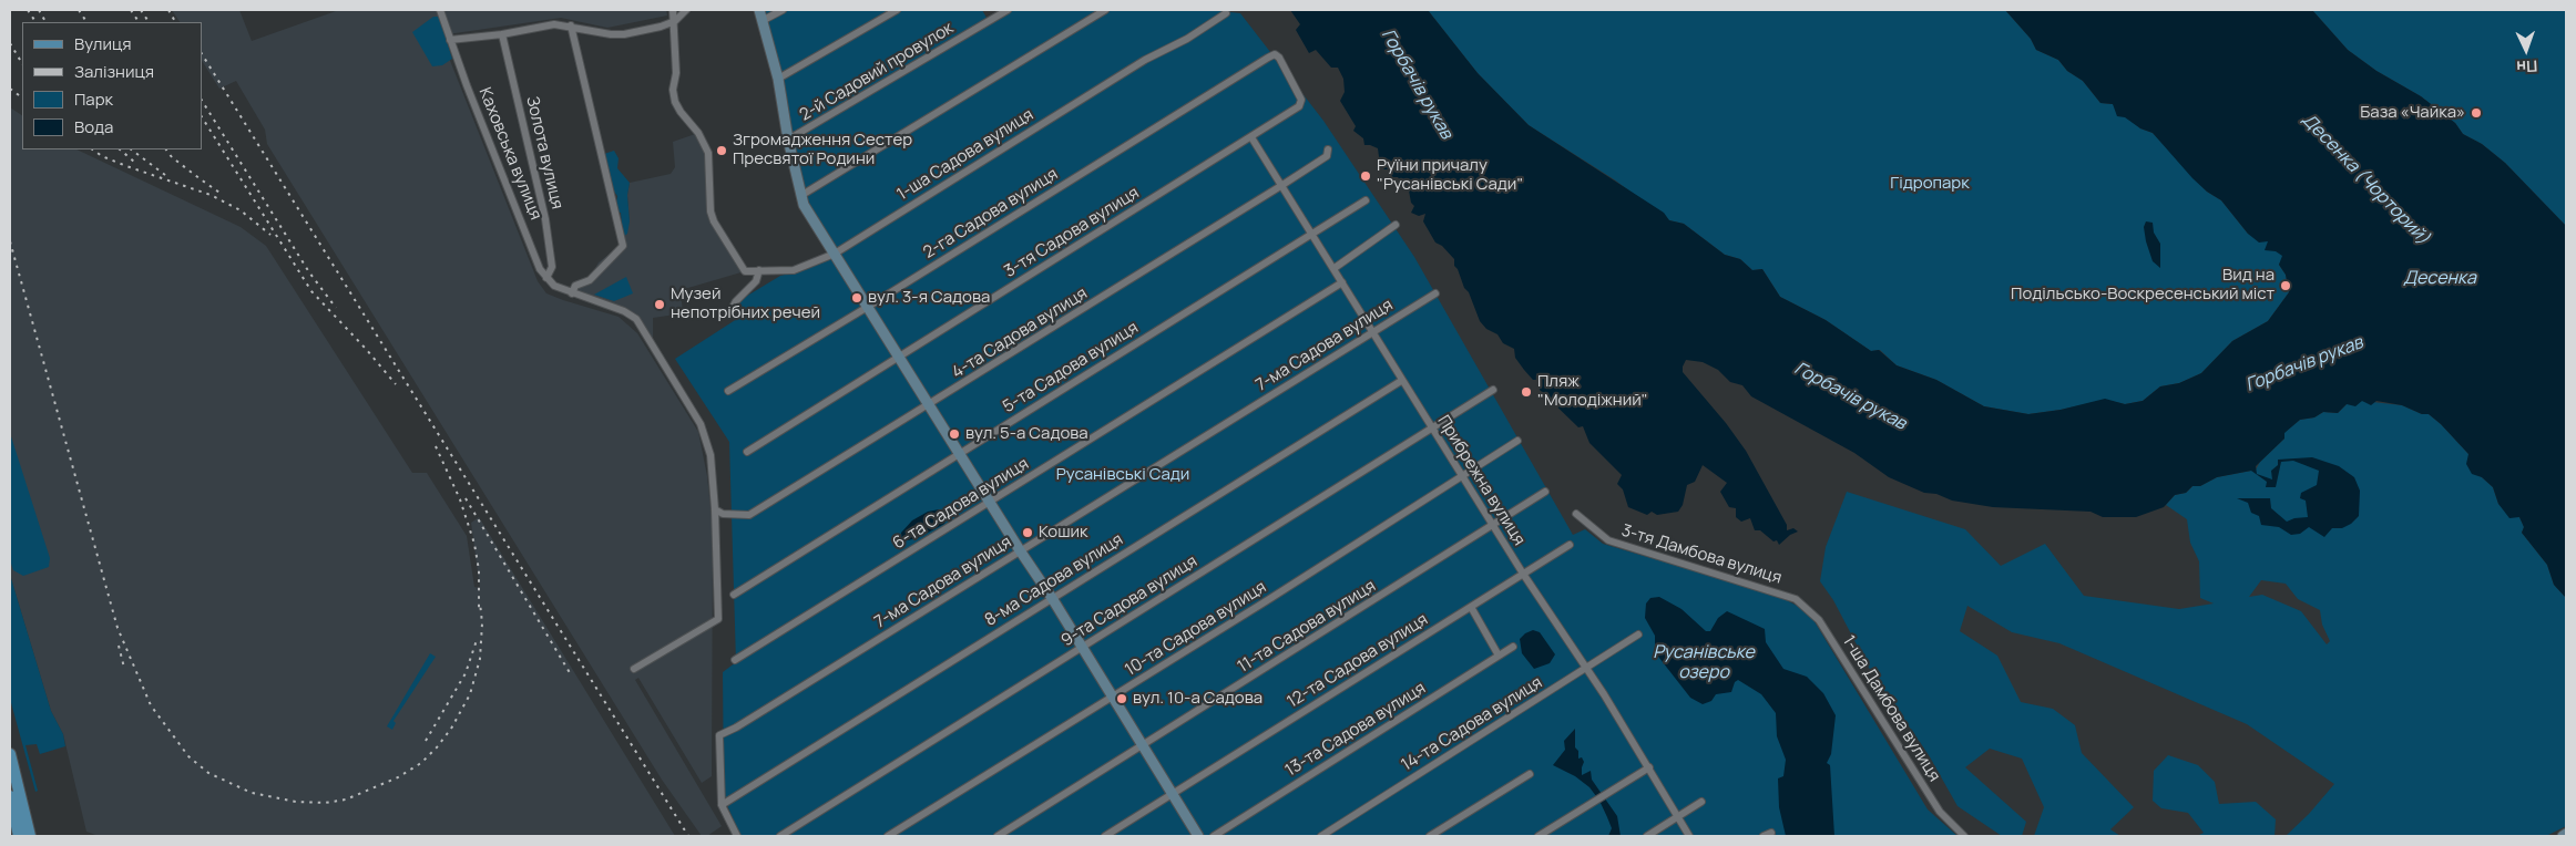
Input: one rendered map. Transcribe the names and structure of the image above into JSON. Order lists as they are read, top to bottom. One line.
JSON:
{"streets":{"street":["2-й Садовий провулок","Золота вулиця","Каховська вулиця","1-ша Садова вулиця","2-га Садова вулиця","3-тя Садова вулиця","4-та Садова вулиця","7-ма Садова вулиця","5-та Садова вулиця","Прибрежна вулиця","6-та Садова вулиця","3-тя Дамбова вулиця","8-ма Садова вулиця","9-та Садова вулиця","11-та Садова вулиця","10-та Садова вулиця","12-та Садова вулиця","1-ша Дамбова вулиця","14-та Садова вулиця","13-та Садова вулиця"]},"crossings":[["Золота вулиця","Каховська вулиця"],["Каховська вулиця","4-та Садова вулиця"],["2-га Садова вулиця","3-тя Садова вулиця"],["3-тя Садова вулиця","Прибрежна вулиця"],["4-та Садова вулиця","Прибрежна вулиця"],["7-ма Садова вулиця","Прибрежна вулиця"],["7-ма Садова вулиця","8-ма Садова вулиця"],["5-та Садова вулиця","Прибрежна вулиця"],["Прибрежна вулиця","6-та Садова вулиця"],["Прибрежна вулиця","8-ма Садова вулиця"],["Прибрежна вулиця","9-та Садова вулиця"],["Прибрежна вулиця","11-та Садова вулиця"],["Прибрежна вулиця","10-та Садова вулиця"],["Прибрежна вулиця","12-та Садова вулиця"],["Прибрежна вулиця","14-та Садова вулиця"],["3-тя Дамбова вулиця","1-ша Дамбова вулиця"]],"water":["Горбачів рукав","Десенка (Чорторий)","Десенка","Русанівське озеро"],"parks":["Гідропарк","Русанівські Сади"],"places":["База «Чайка»","Згромадження Сестер Пресвятої Родини","Руїни причалу \"Русанівські Сади\"","Вид на Подільсько-Воскресенський міст","вул. 3-я Садова","Музей непотрібних речей","Пляж \"Молодіжний\"","вул. 5-а Садова","Кошик","вул. 10-а Садова"],"legend":["Вулиця","Залізниця","Парк","Вода"],"north":"bottom"}
